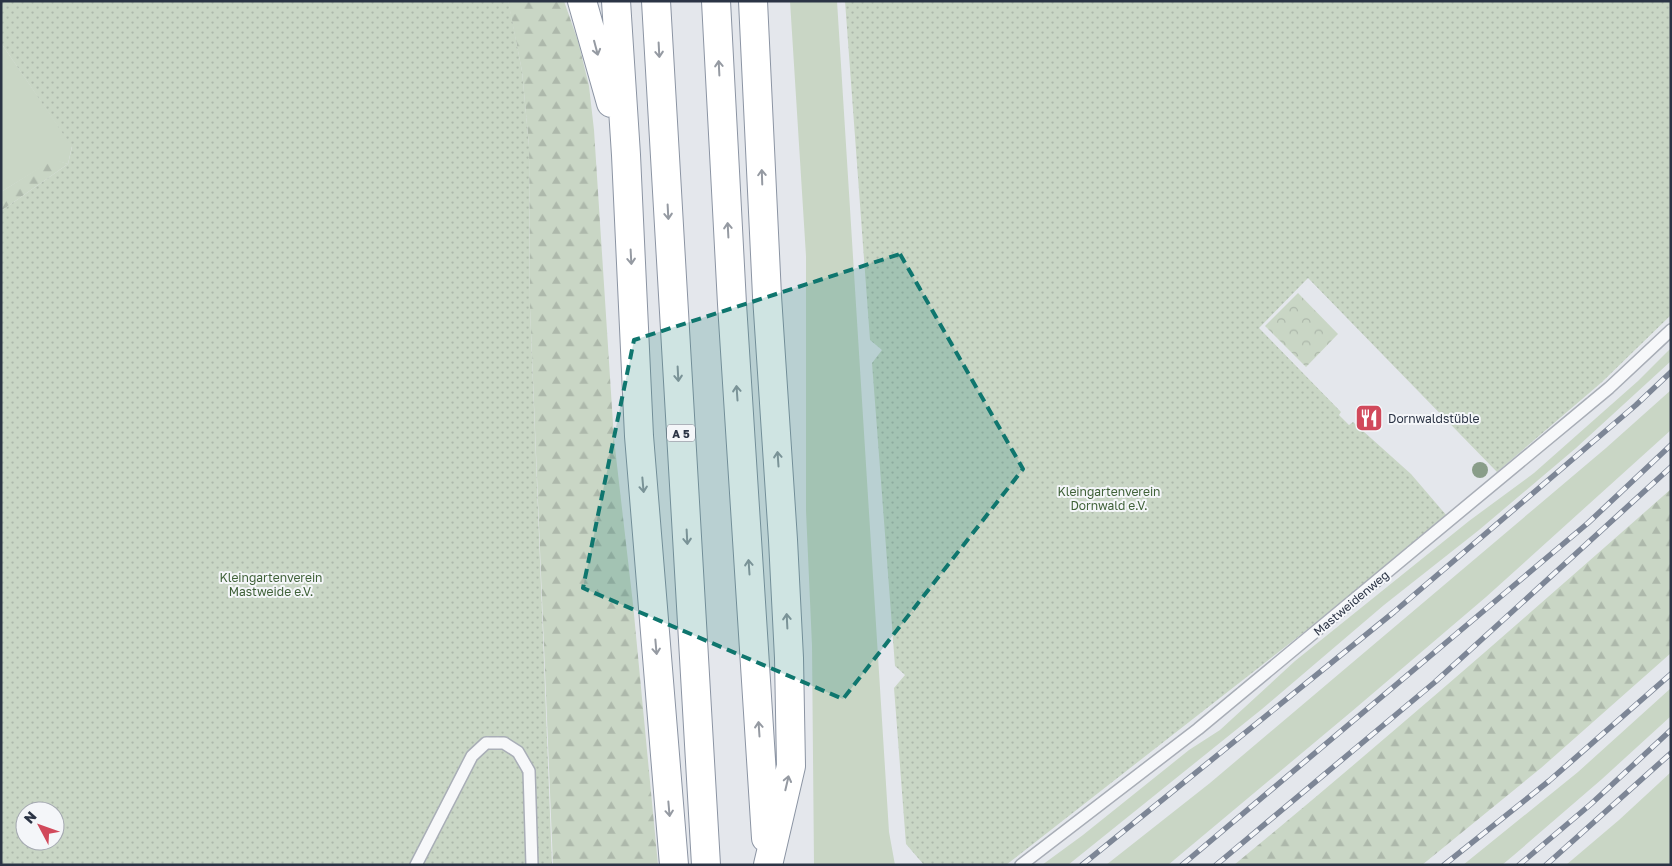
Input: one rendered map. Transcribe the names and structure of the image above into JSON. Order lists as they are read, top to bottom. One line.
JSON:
{"streets":{"highway":["A 5"],"lane":["Mastweidenweg"]},"parks":["Kleingartenverein Dornwald e.V.","Kleingartenverein Mastweide e.V."],"places":{"restaurant":["Dornwaldstüble"]},"north":"top left"}
